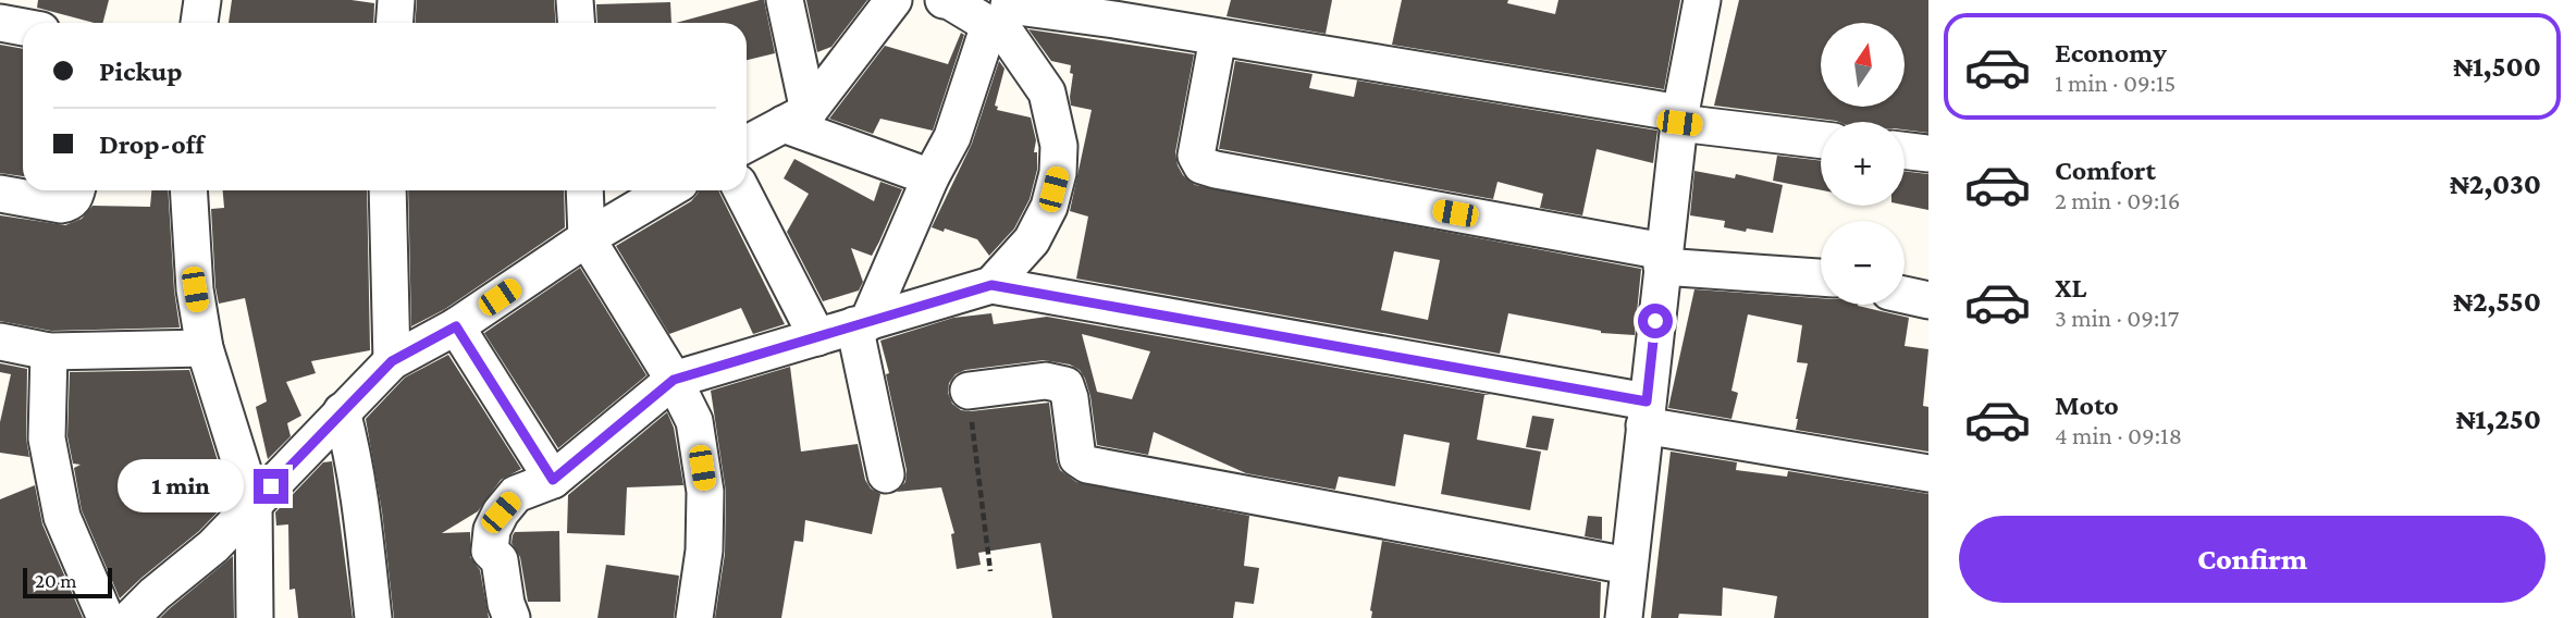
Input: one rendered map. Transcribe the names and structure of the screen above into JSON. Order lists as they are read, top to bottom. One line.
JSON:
{"scale_bar":"20 m","north":"top","page":{"list":[{"name":"Economy","note":"1 min · 09:15","value":"₦1,500"},{"name":"Comfort","note":"2 min · 09:16","value":"₦2,030"},{"name":"XL","note":"3 min · 09:17","value":"₦2,550"},{"name":"Moto","note":"4 min · 09:18","value":"₦1,250"}],"map_buttons":["+","−"],"banner":["Pickup","Drop-off"],"bubble":"1 min","buttons":"Confirm","scale":"20 m"}}
